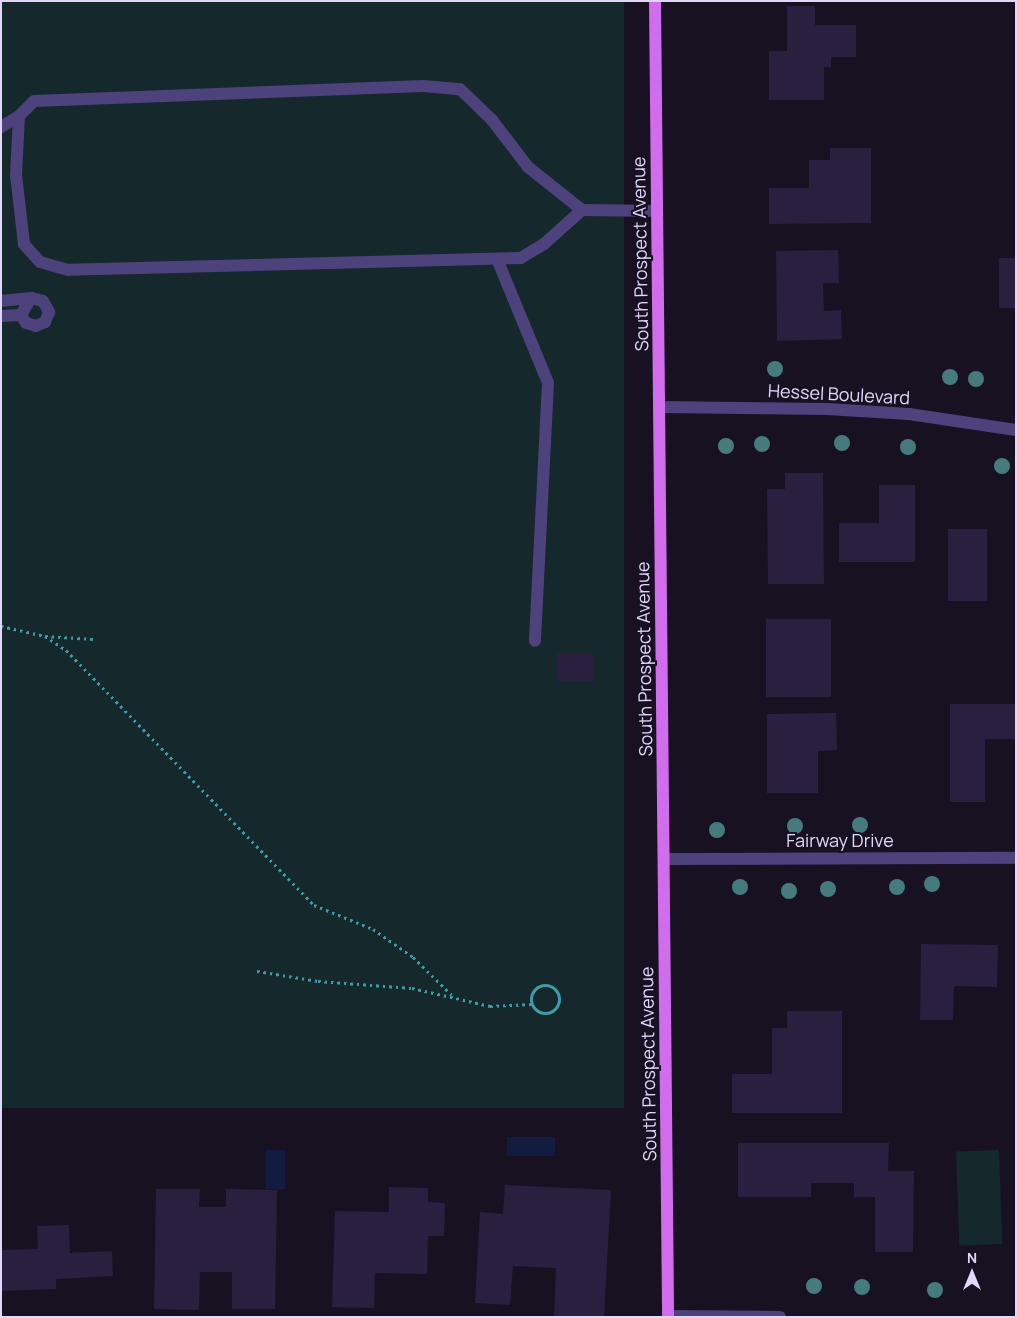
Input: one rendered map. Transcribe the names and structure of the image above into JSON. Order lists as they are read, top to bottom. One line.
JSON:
{"streets":{"main road":["South Prospect Avenue"],"street":["Hessel Boulevard","Fairway Drive"]},"crossings":[["South Prospect Avenue","Hessel Boulevard"],["South Prospect Avenue","Fairway Drive"]],"north":"top"}
